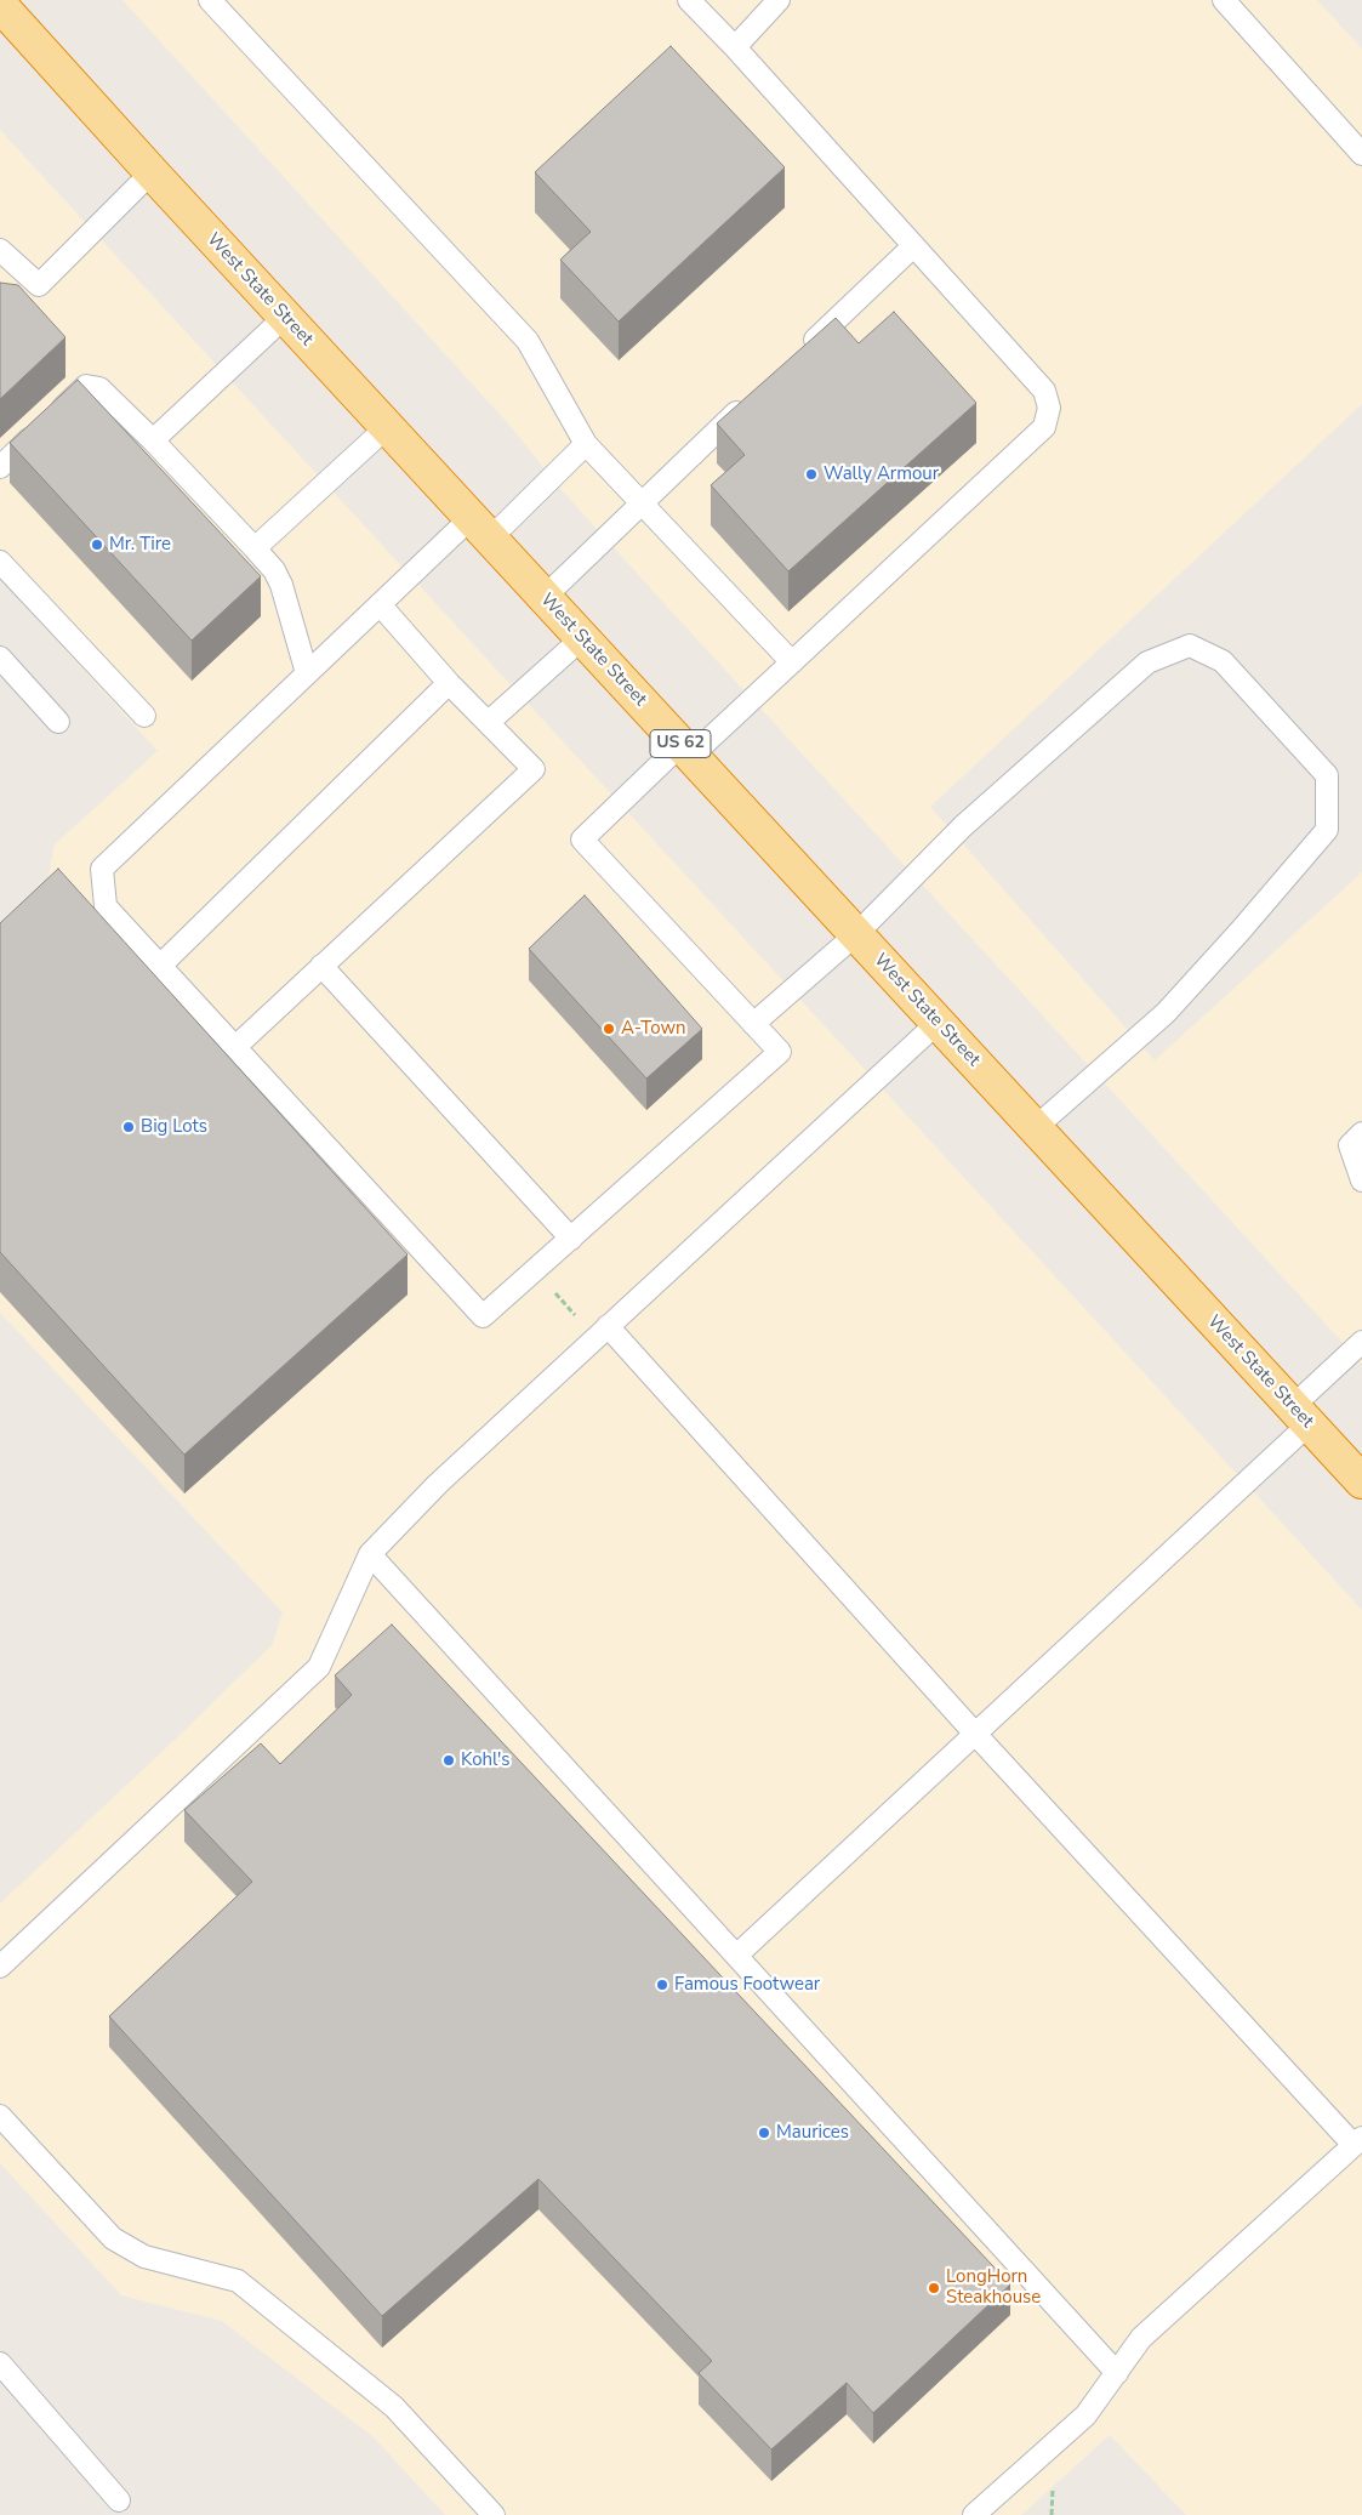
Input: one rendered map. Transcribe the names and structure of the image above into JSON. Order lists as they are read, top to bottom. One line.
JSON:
{"streets":{"highway":["West State Street","US 62"]},"places":["Wally Armour","Mr. Tire","A-Town","Big Lots","Kohl's","Famous Footwear","Maurices","LongHorn Steakhouse"]}
